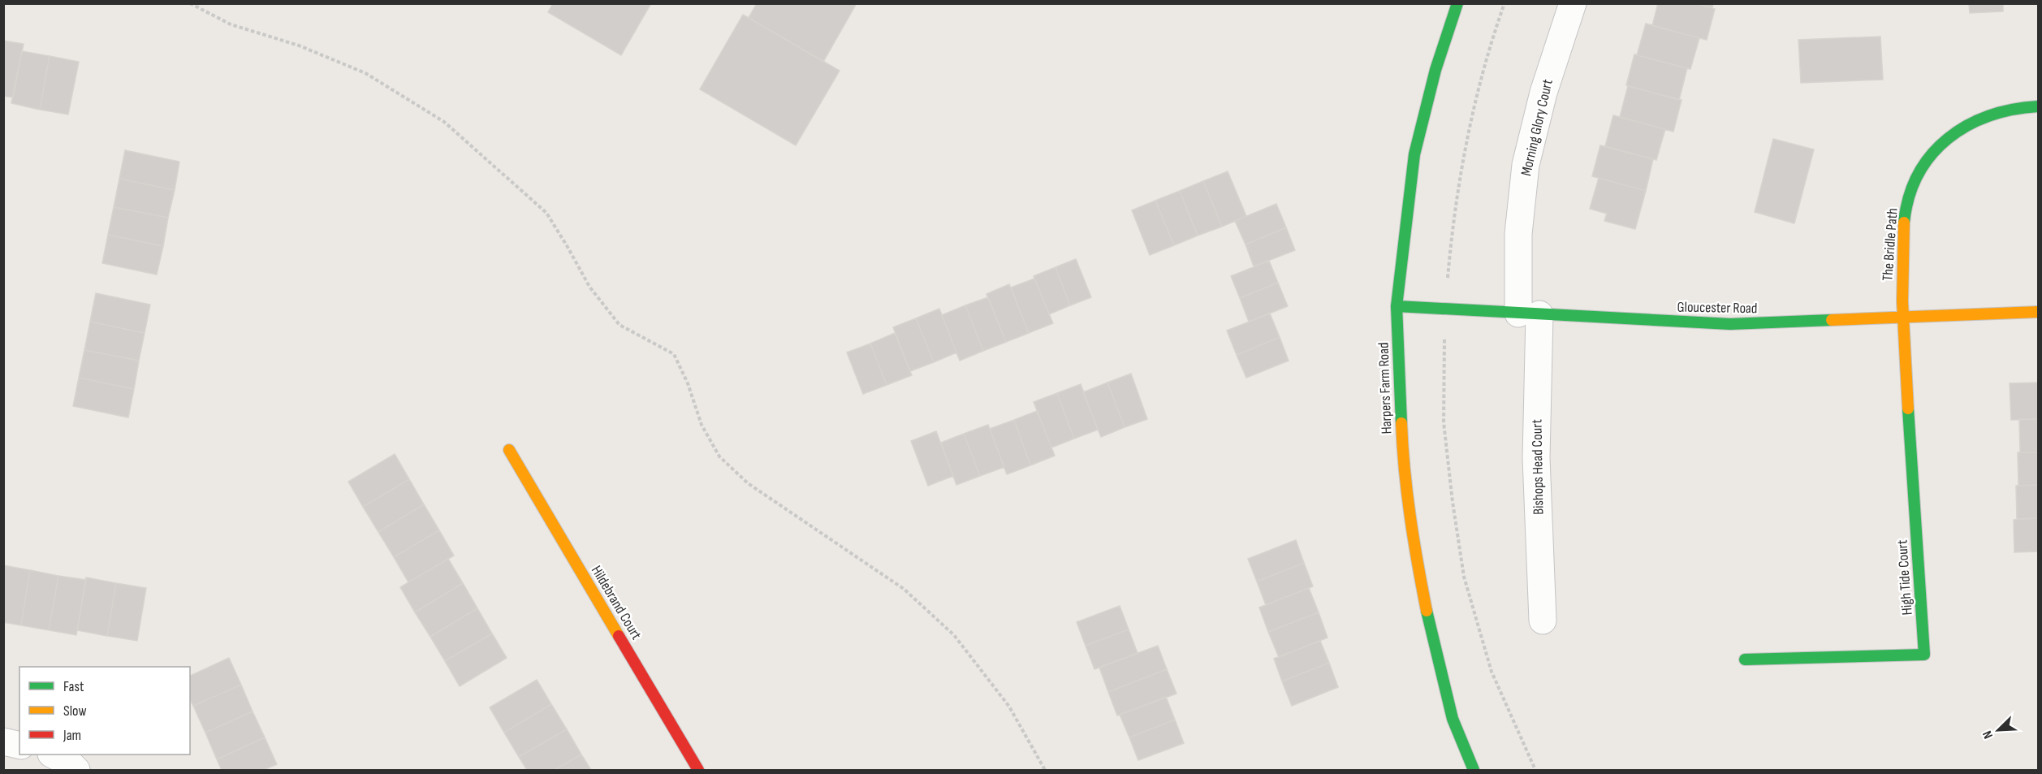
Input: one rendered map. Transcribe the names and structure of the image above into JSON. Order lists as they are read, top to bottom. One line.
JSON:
{"streets":{"street":["Morning Glory Court","The Bridle Path","Gloucester Road","Harpers Farm Road","Bishops Head Court","High Tide Court","Hildebrand Court"]},"crossings":[["Morning Glory Court","Gloucester Road"],["Morning Glory Court","Bishops Head Court"],["The Bridle Path","Gloucester Road"],["The Bridle Path","High Tide Court"],["Gloucester Road","Harpers Farm Road"],["Gloucester Road","Bishops Head Court"],["Gloucester Road","High Tide Court"]],"legend":["Fast","Slow","Jam"],"north":"bottom left"}
